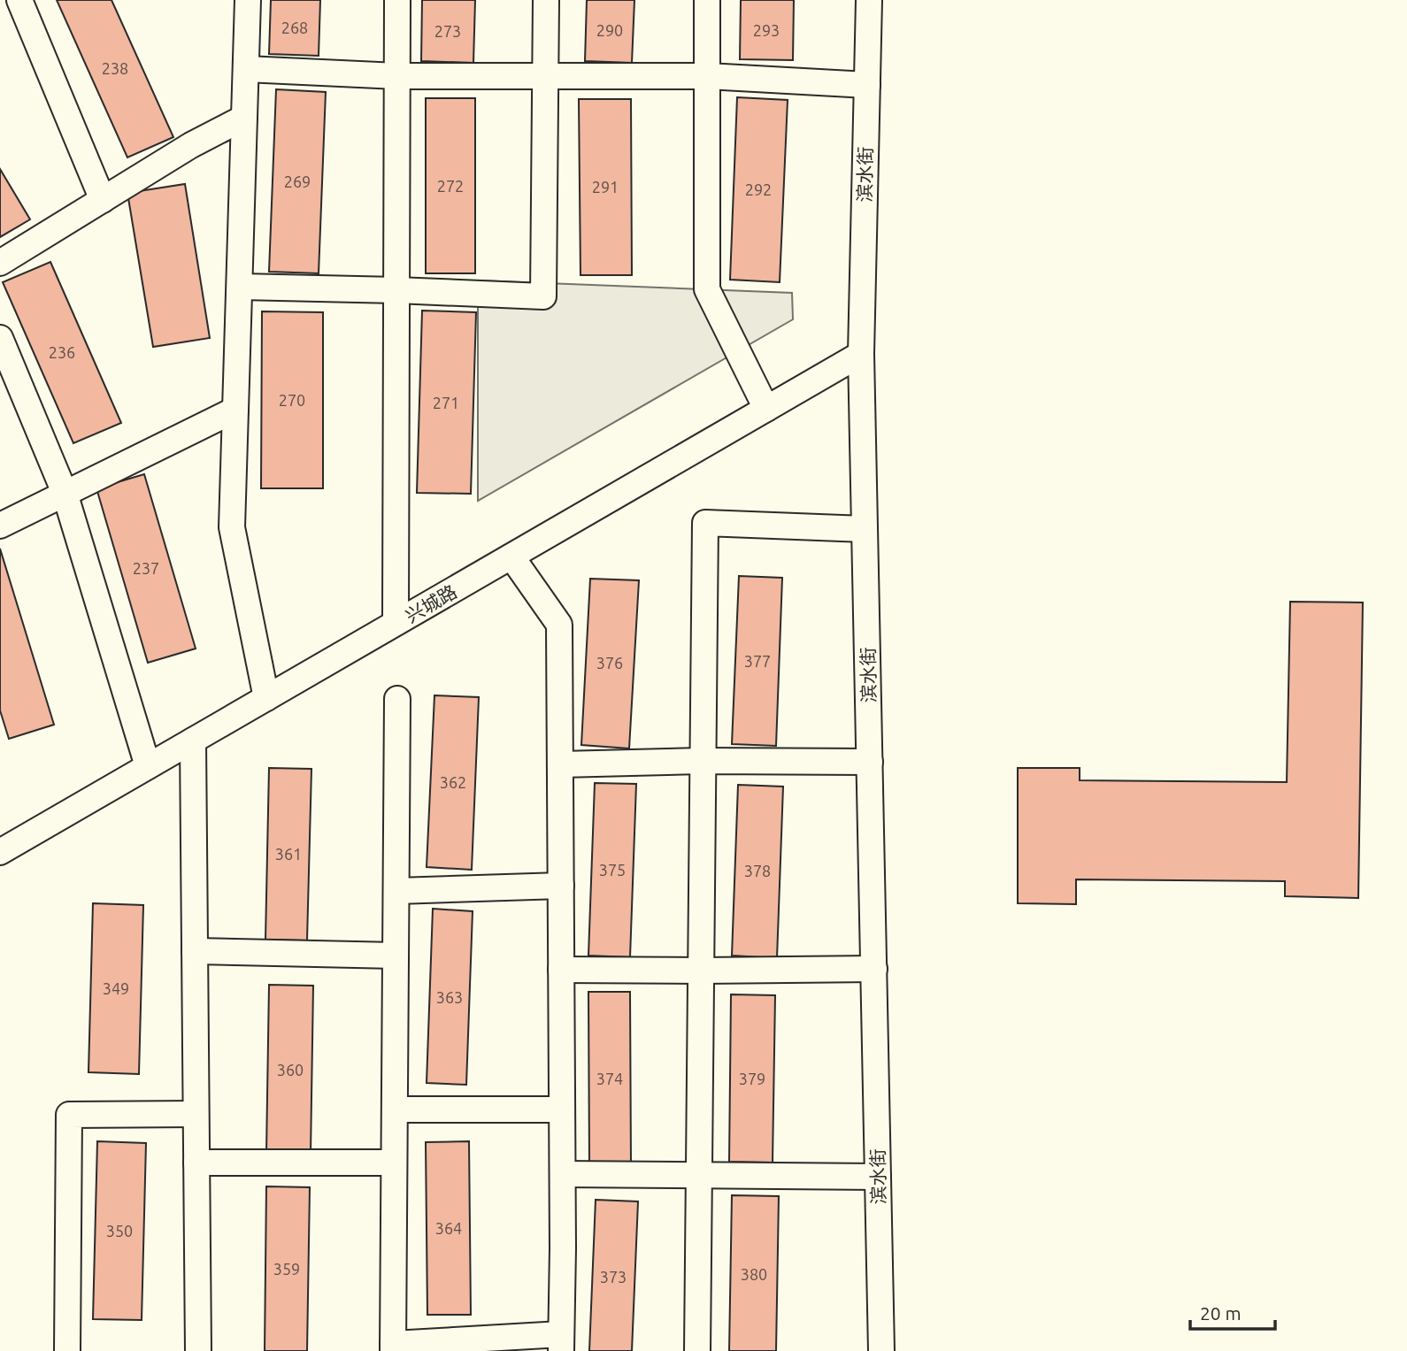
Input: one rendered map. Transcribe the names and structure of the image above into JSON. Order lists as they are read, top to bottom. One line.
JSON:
{"streets":{"street":["滨水街","兴城路"]},"crossings":[["滨水街","兴城路"]],"house_numbers":["268","290","293","273","238","269","272","291","292","236","270","271","237","377","376","362","361","375","378","349","363","360","374","379","364","350","359","380","373"],"scale_bar":"20 m"}
